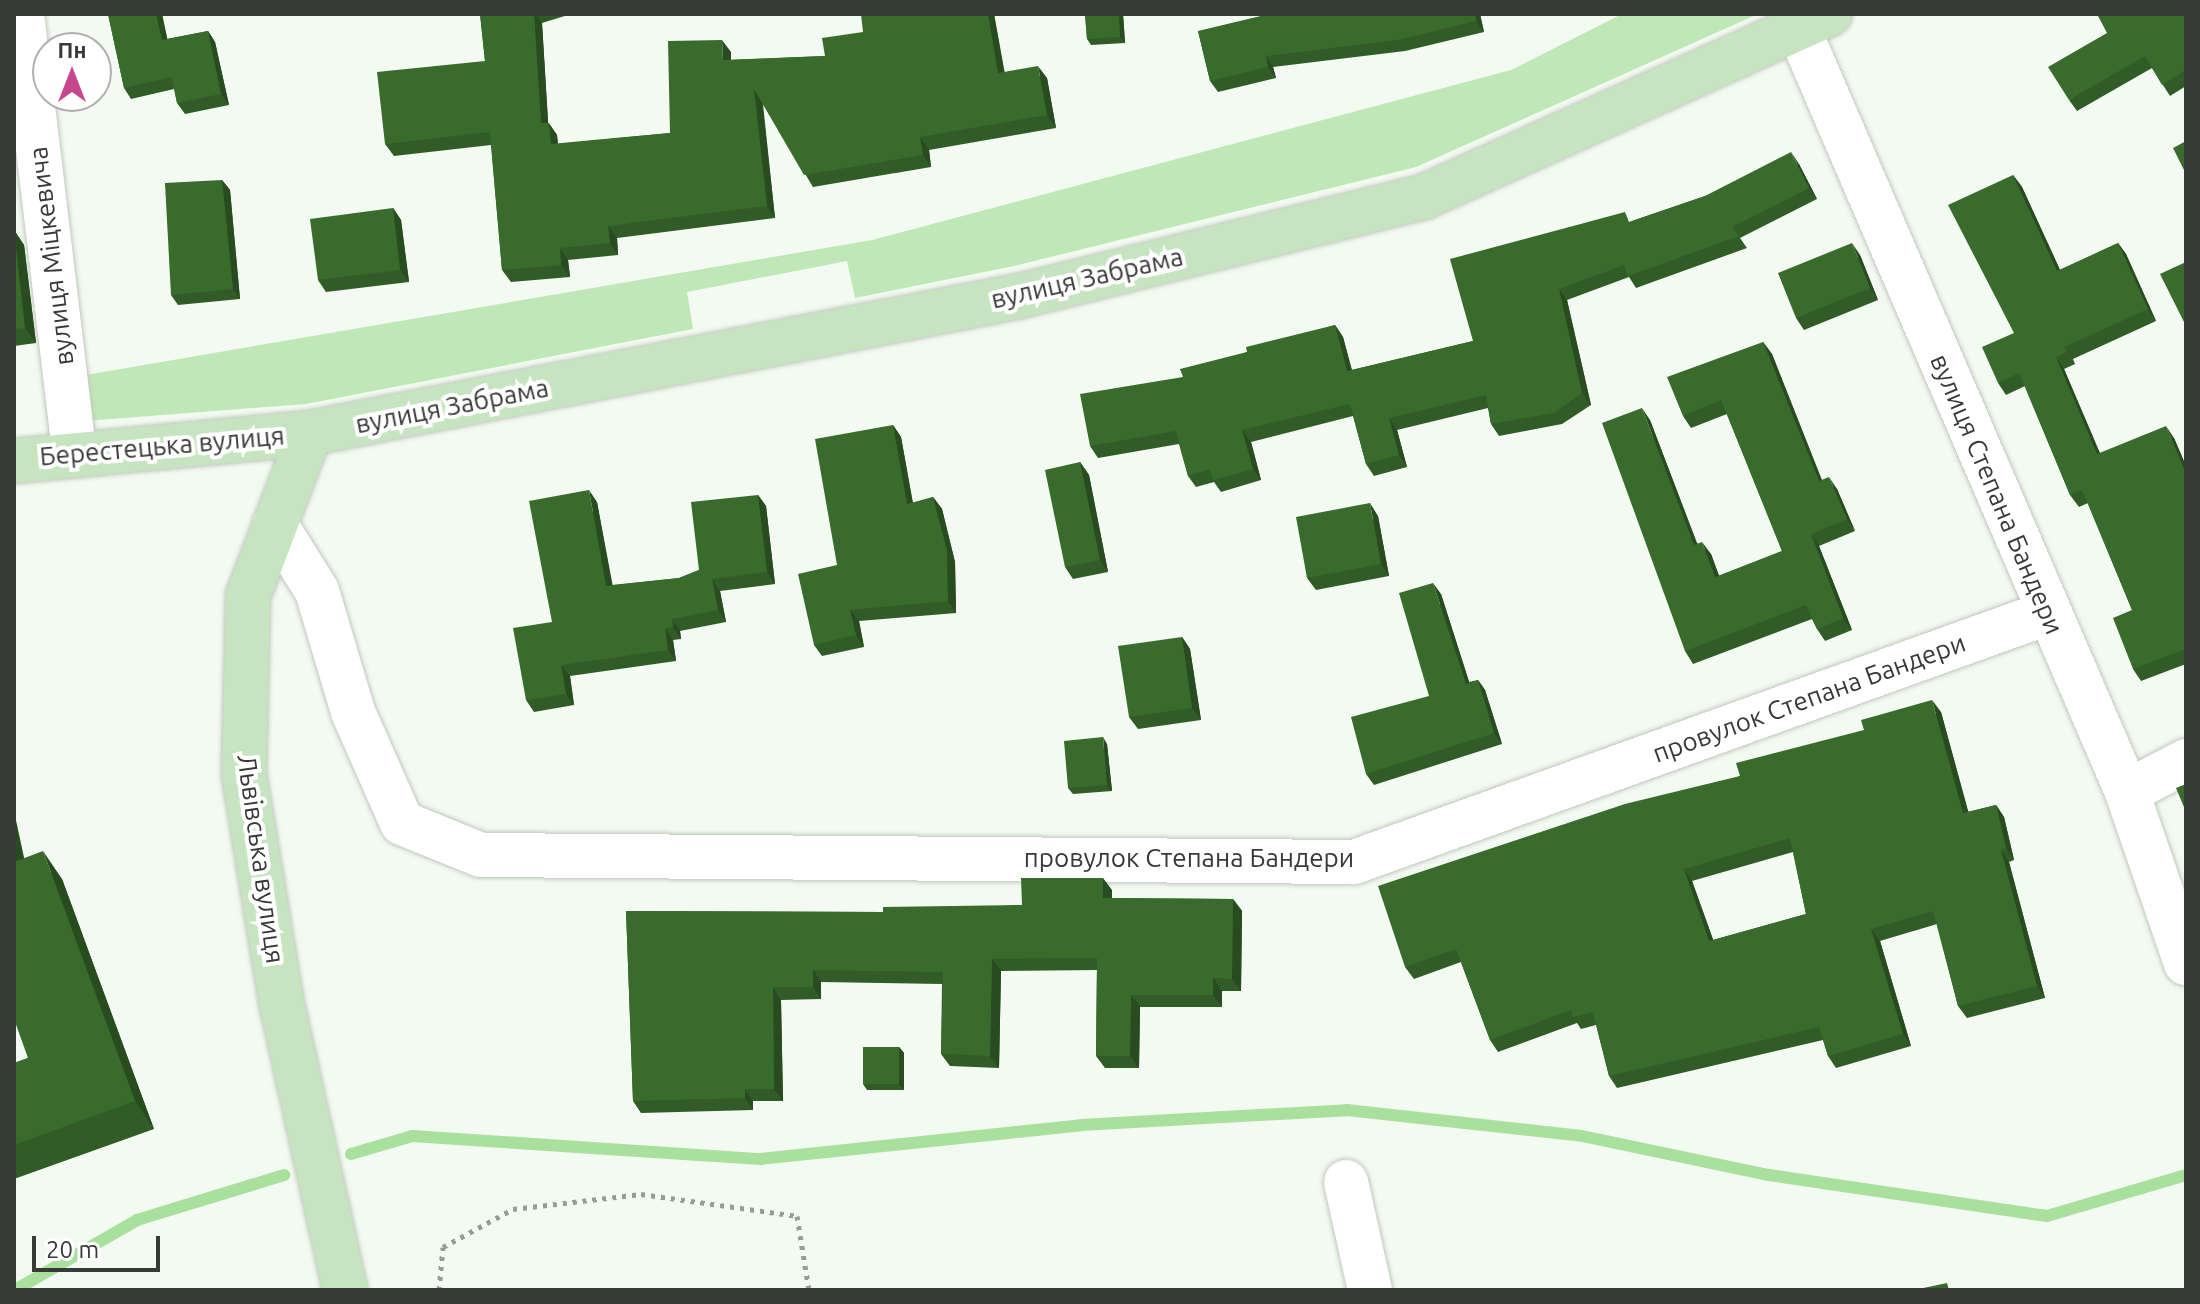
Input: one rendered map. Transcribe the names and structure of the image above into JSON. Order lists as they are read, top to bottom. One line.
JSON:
{"streets":{"main road":["вулиця Забрама","Берестецька вулиця","Львівська вулиця"],"street":["вулиця Міцкевича","вулиця Степана Бандери","провулок Степана Бандери"]},"crossings":[["вулиця Міцкевича","Берестецька вулиця"],["вулиця Забрама","Берестецька вулиця"],["вулиця Забрама","вулиця Степана Бандери"],["вулиця Забрама","Львівська вулиця"],["Берестецька вулиця","Львівська вулиця"],["вулиця Степана Бандери","провулок Степана Бандери"],["провулок Степана Бандери","Львівська вулиця"]],"scale_bar":"20 m","north":"top"}
